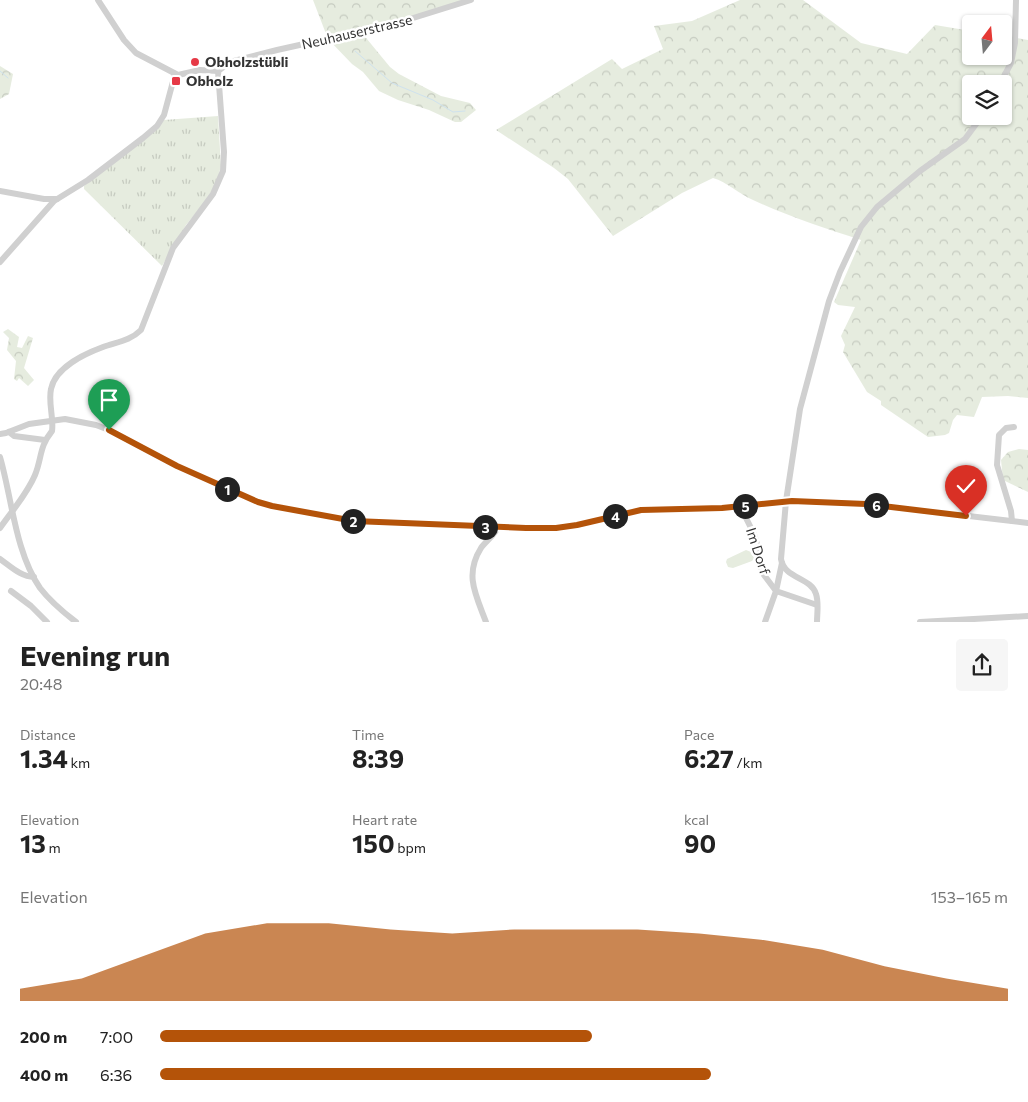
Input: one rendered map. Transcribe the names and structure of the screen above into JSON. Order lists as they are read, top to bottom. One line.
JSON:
{"streets":{"street":["Neuhauserstrasse","Im Dorf"]},"places":{"other":["Obholzstübli"],"transit":["Obholz"]},"north":"top","page":{"pins":["1","6","5","4","2","3"],"heading":["Evening run","20:48"],"stats":[["Distance","1.34 km"],["Time","8:39"],["Pace","6:27 /km"],["Elevation","13 m"],["Heart rate","150 bpm"],["kcal","90"]],"chart":["Elevation","153–165 m"],"list":[{"name":"200 m","note":"7:00"},{"name":"400 m","note":"6:36"}]}}
